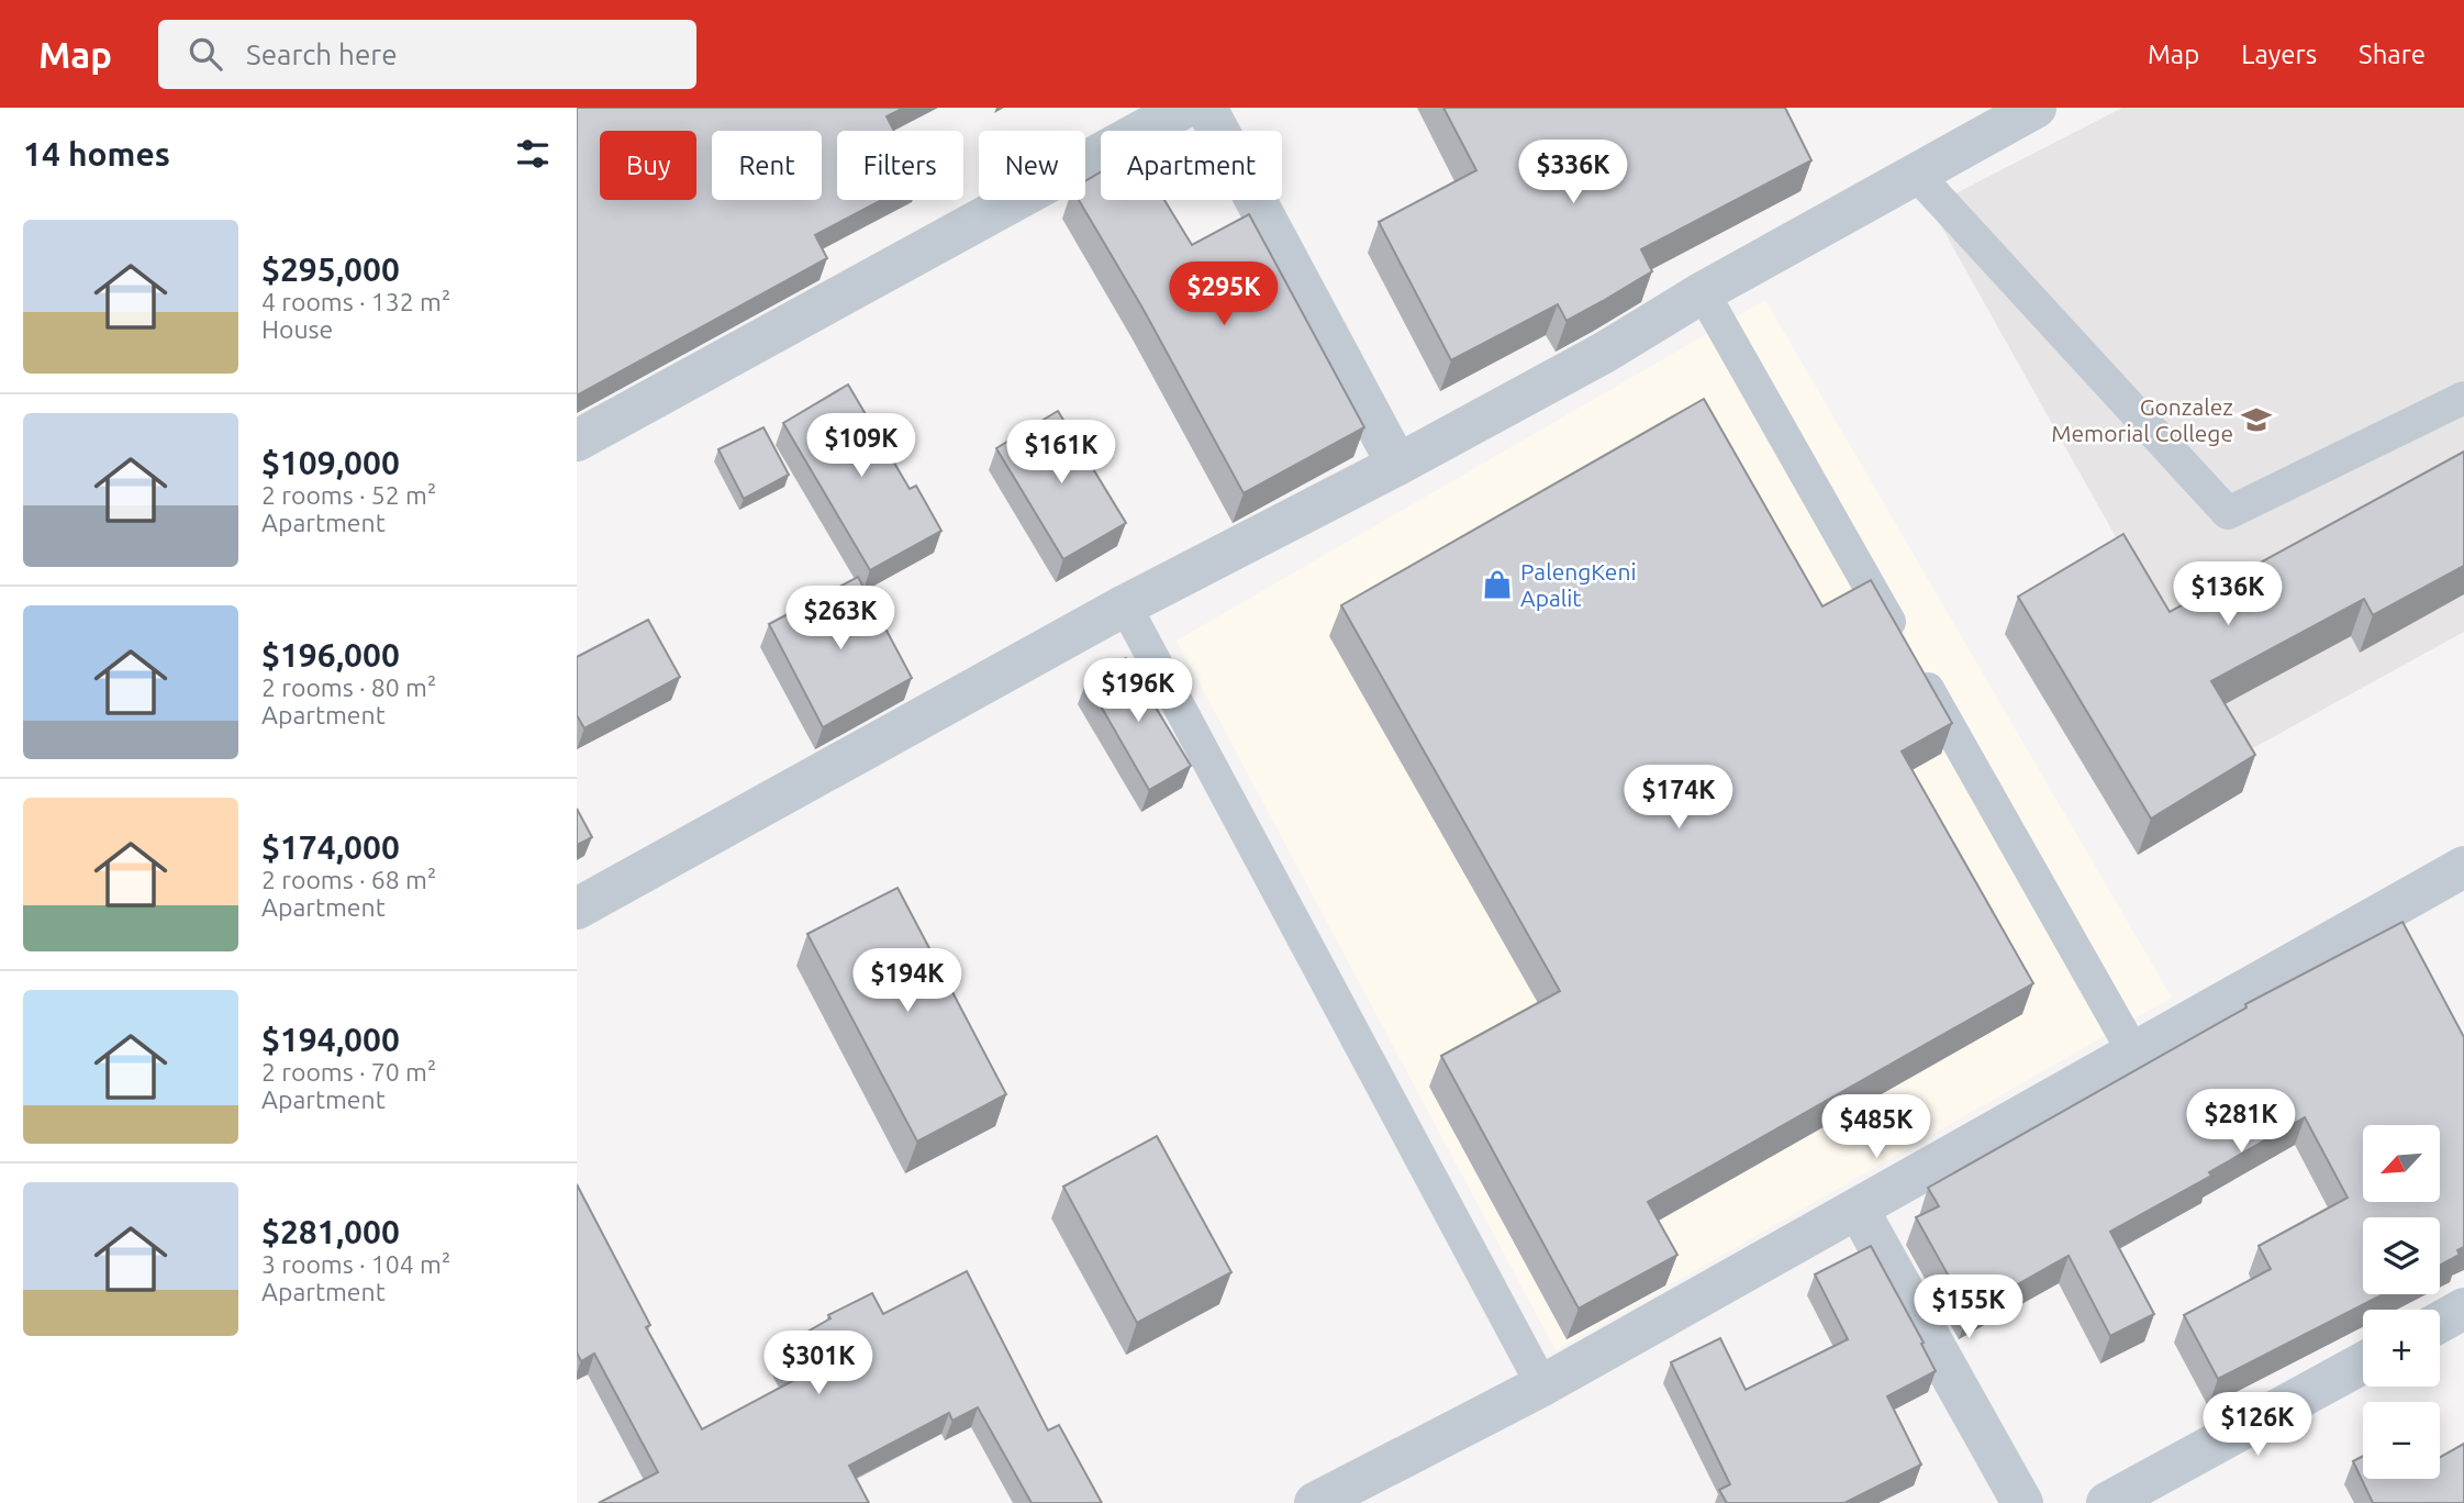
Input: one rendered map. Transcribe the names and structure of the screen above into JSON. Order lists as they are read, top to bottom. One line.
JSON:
{"places":{"school or university":["Gonzalez Memorial College"],"shop":["PalengKeni Apalit"]},"north":"bottom left","page":{"header":"Map","search":"Search here","nav":["Map","Layers","Share"],"heading":"14 homes","chip":["Buy","Rent","Filters","New","Apartment"],"price":["$336K","$295K","$109K","$161K","$136K","$263K","$196K","$174K","$194K","$281K","$485K","$155K","$301K","$126K"],"list":[{"name":"$295,000","note":"4 rooms · 132 m² · House"},{"name":"$109,000","note":"2 rooms · 52 m² · Apartment"},{"name":"$196,000","note":"2 rooms · 80 m² · Apartment"},{"name":"$174,000","note":"2 rooms · 68 m² · Apartment"},{"name":"$194,000","note":"2 rooms · 70 m² · Apartment"},{"name":"$281,000","note":"3 rooms · 104 m² · Apartment"}],"map_buttons":["+","−"]}}
